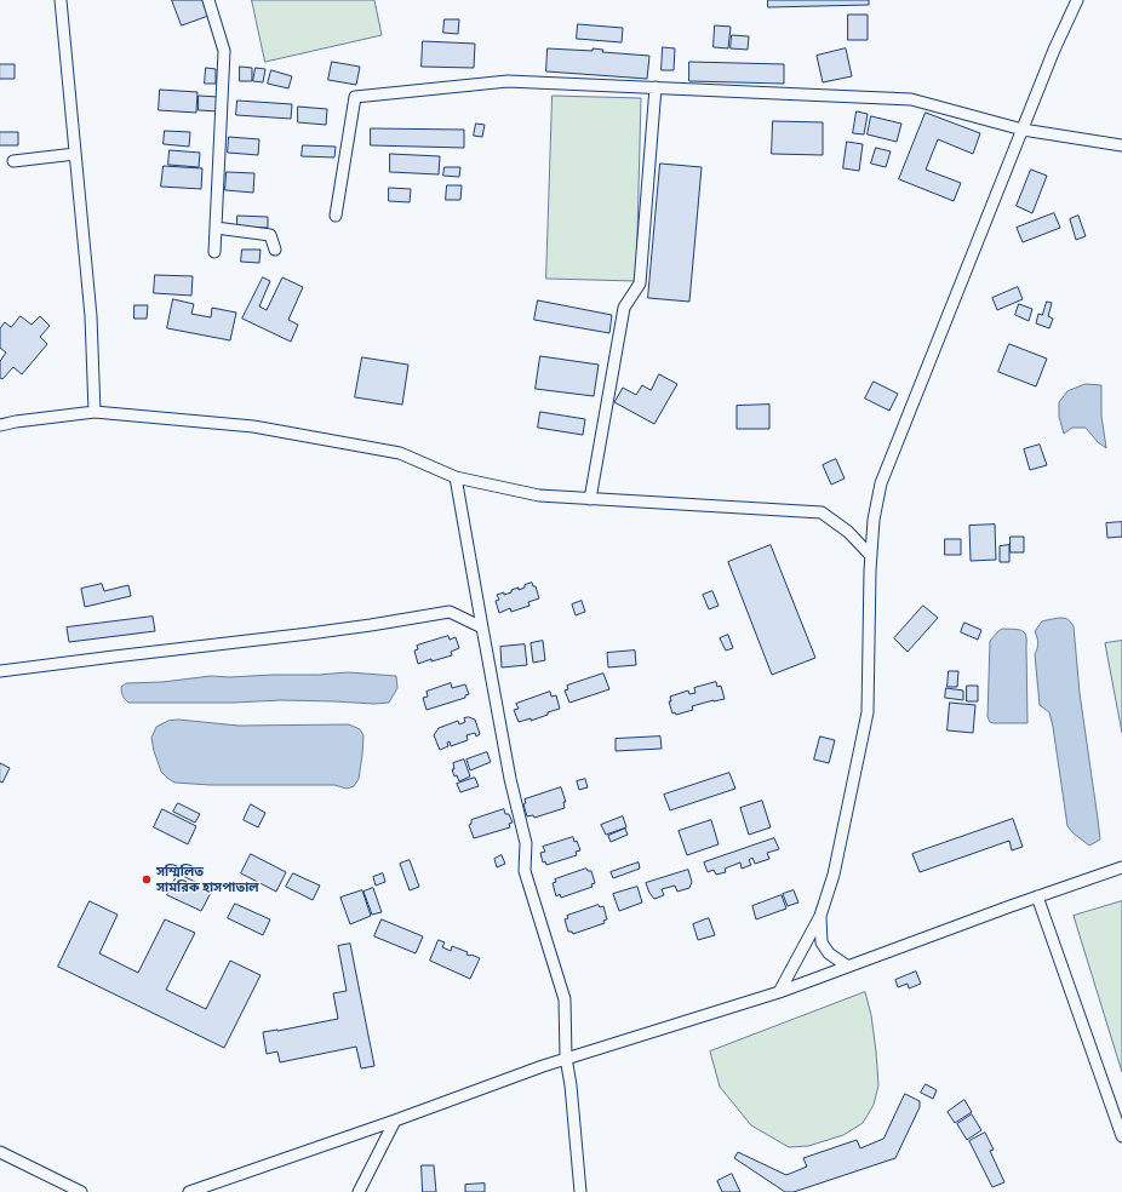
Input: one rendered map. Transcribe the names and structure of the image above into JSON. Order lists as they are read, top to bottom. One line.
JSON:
{"places":["সম্মিলিত সামরিক হাসপাতাল"]}
